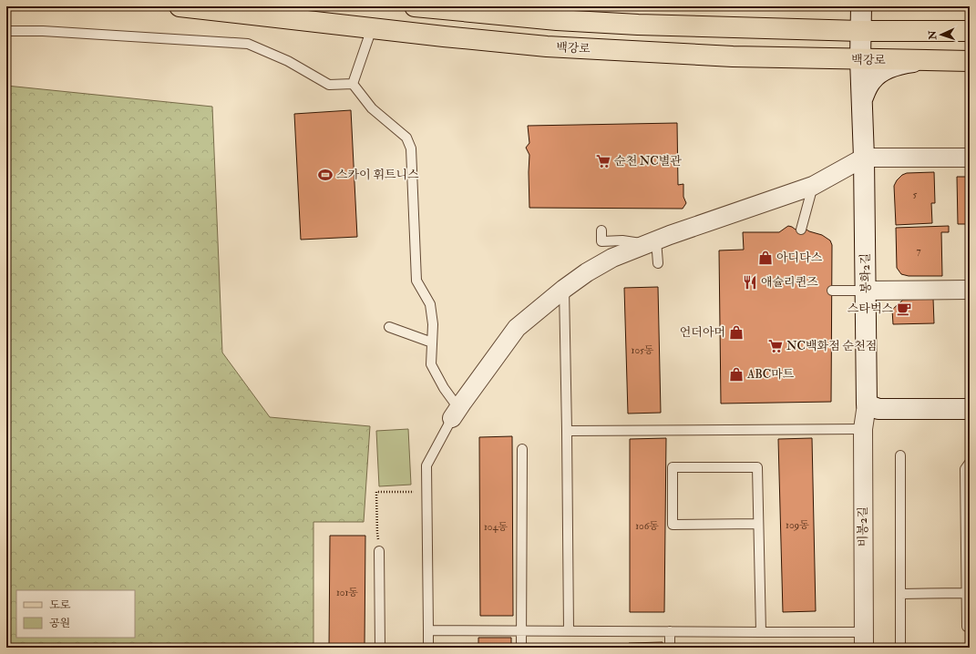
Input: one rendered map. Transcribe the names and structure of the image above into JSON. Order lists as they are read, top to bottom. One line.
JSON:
{"streets":{"main road":["백강로"],"street":["봉화2길","비봉2길"]},"crossings":[["백강로","봉화2길"],["봉화2길","비봉2길"]],"places":{"supermarket":["순천 NC별관","NC백화점 순천점"],"sports":["스카이 휘트니스"],"shop":["아디다스","언더아머","ABC마트"],"restaurant":["애슐리퀸즈"],"cafe":["스타벅스"]},"house_numbers":["5","7","105동","109동","106동","104동","101동"],"legend":["도로","공원"],"north":"left"}
